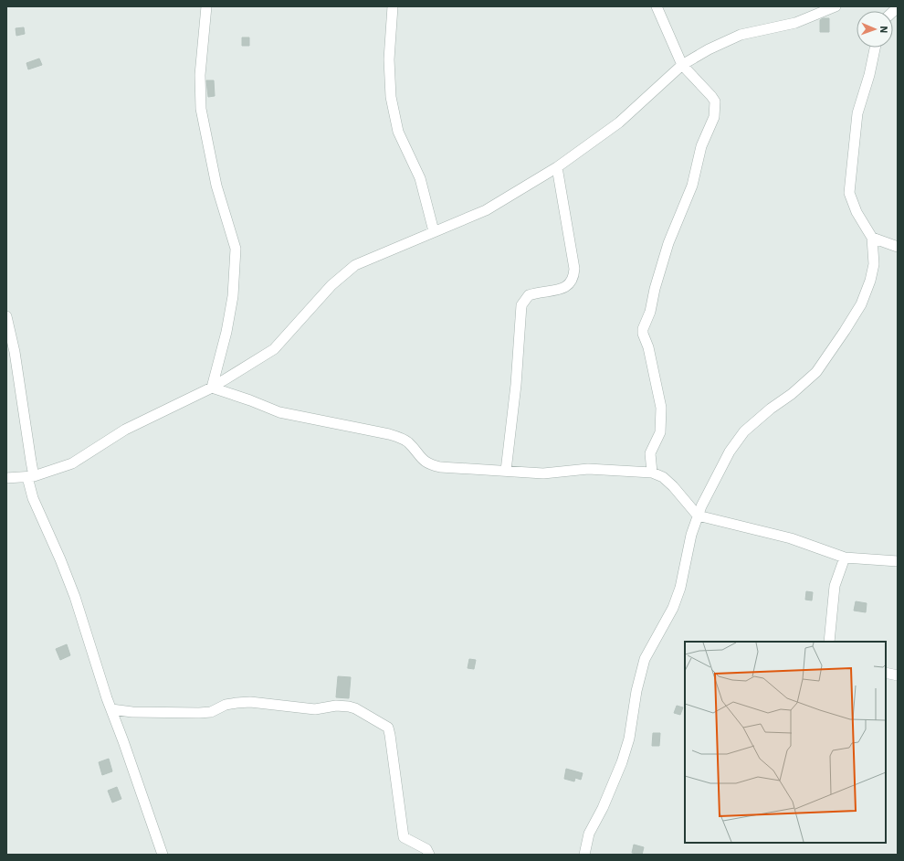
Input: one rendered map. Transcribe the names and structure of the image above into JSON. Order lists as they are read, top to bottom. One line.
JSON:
{"north":"right"}
